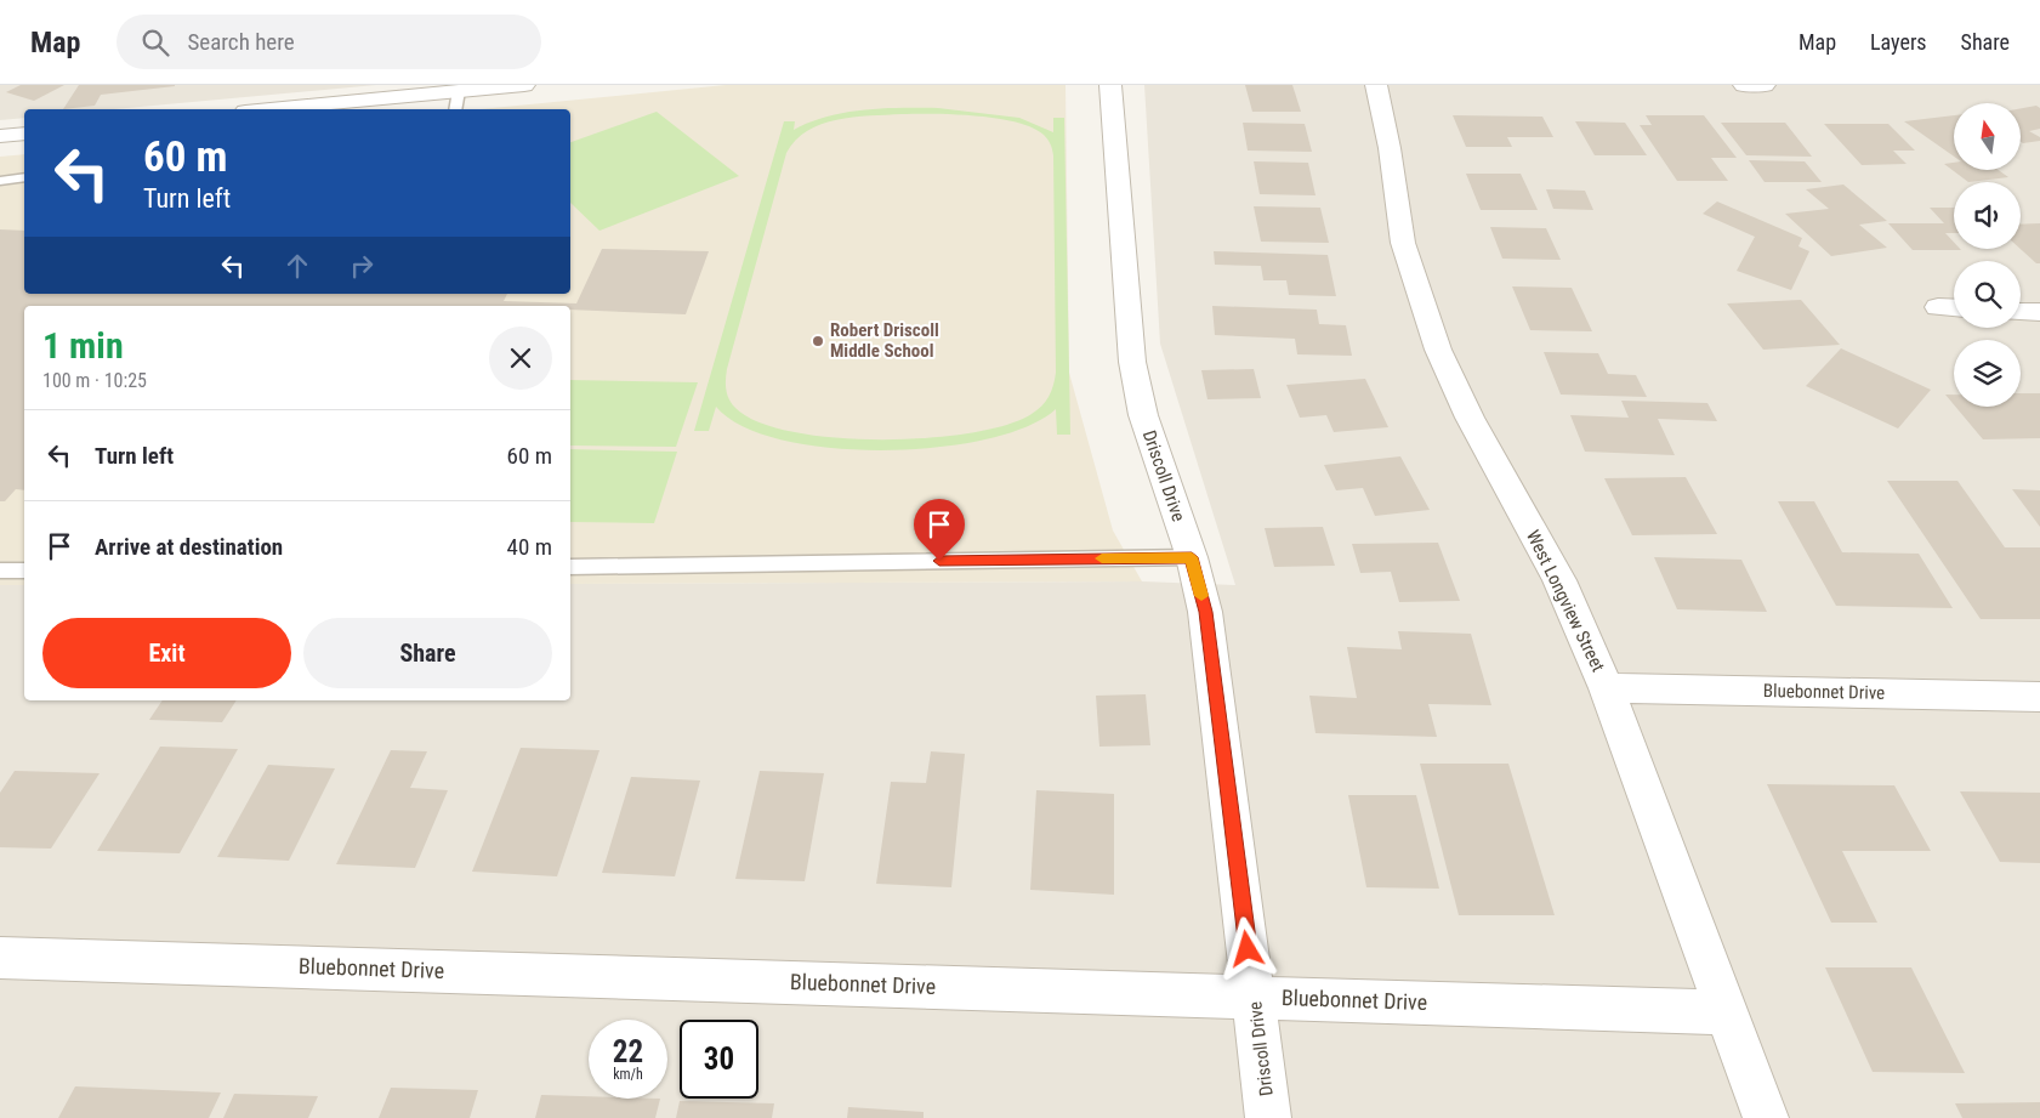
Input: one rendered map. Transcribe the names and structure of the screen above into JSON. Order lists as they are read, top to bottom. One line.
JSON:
{"streets":{"street":["Driscoll Drive","West Longview Street","Bluebonnet Drive"]},"crossings":[["Driscoll Drive","Bluebonnet Drive"],["West Longview Street","Bluebonnet Drive"]],"places":["Robert Driscoll Middle School"],"north":"top","page":{"header":"Map","search":"Search here","nav":["Map","Layers","Share"],"turn":["60 m","Turn left"],"heading":["1 min","100 m · 10:25"],"list":[{"name":"Turn left","value":"60 m"},{"name":"Arrive at destination","value":"40 m"}],"buttons":["Exit","Share"],"speed":"22 km/h","limit":"30"}}
